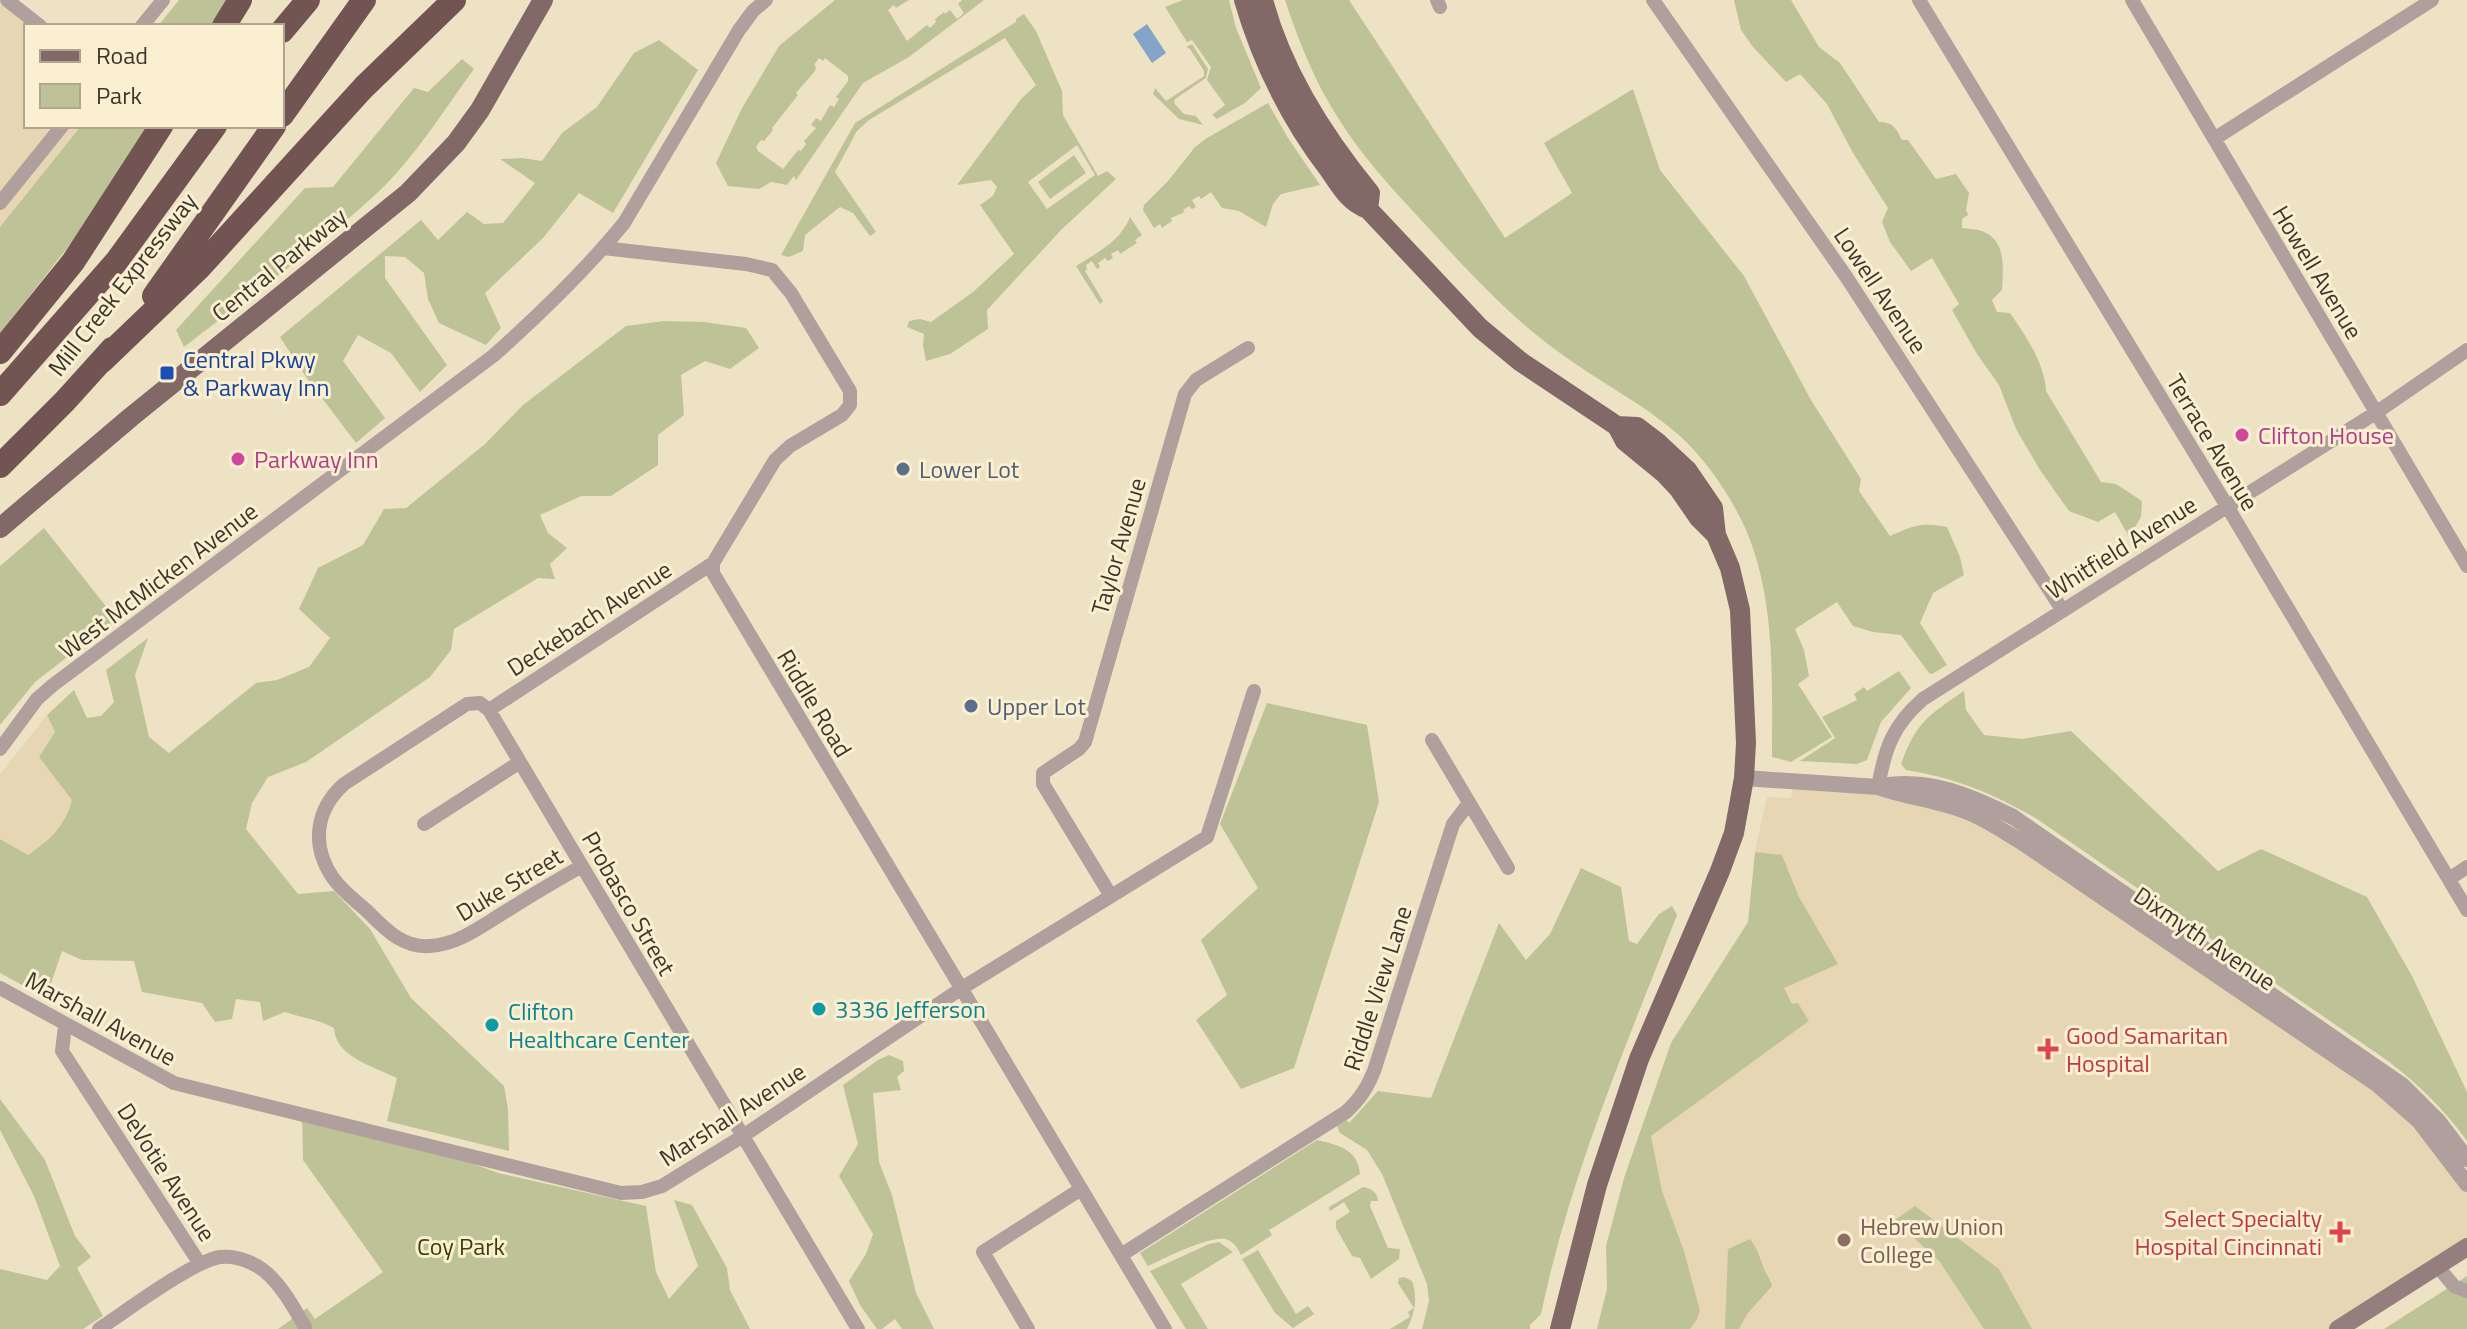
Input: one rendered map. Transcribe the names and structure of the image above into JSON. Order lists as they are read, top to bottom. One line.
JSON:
{"streets":{"highway":["Mill Creek Expressway"],"main road":["Central Parkway"],"street":["Howell Avenue","Lowell Avenue","Terrace Avenue","Taylor Avenue","Whitfield Avenue","West McMicken Avenue","Deckebach Avenue","Riddle Road","Duke Street","Probasco Street","Dixmyth Avenue","Riddle View Lane","Marshall Avenue","DeVotie Avenue"]},"crossings":[["Howell Avenue","Whitfield Avenue"],["Lowell Avenue","Whitfield Avenue"],["Terrace Avenue","Whitfield Avenue"],["Taylor Avenue","Marshall Avenue"],["Whitfield Avenue","Dixmyth Avenue"],["Deckebach Avenue","Riddle Road"],["Deckebach Avenue","Duke Street"],["Deckebach Avenue","Probasco Street"],["Riddle Road","Riddle View Lane"],["Riddle Road","Marshall Avenue"],["Duke Street","Probasco Street"],["Probasco Street","Marshall Avenue"],["Marshall Avenue","DeVotie Avenue"]],"parks":["Coy Park"],"places":{"transit":["Central Pkwy & Parkway Inn"],"other":["Clifton House","Parkway Inn","Lower Lot","Upper Lot","3336 Jefferson","Clifton Healthcare Center","Hebrew Union College"],"health":["Good Samaritan Hospital","Select Specialty Hospital Cincinnati"]},"legend":["Road","Park"]}
